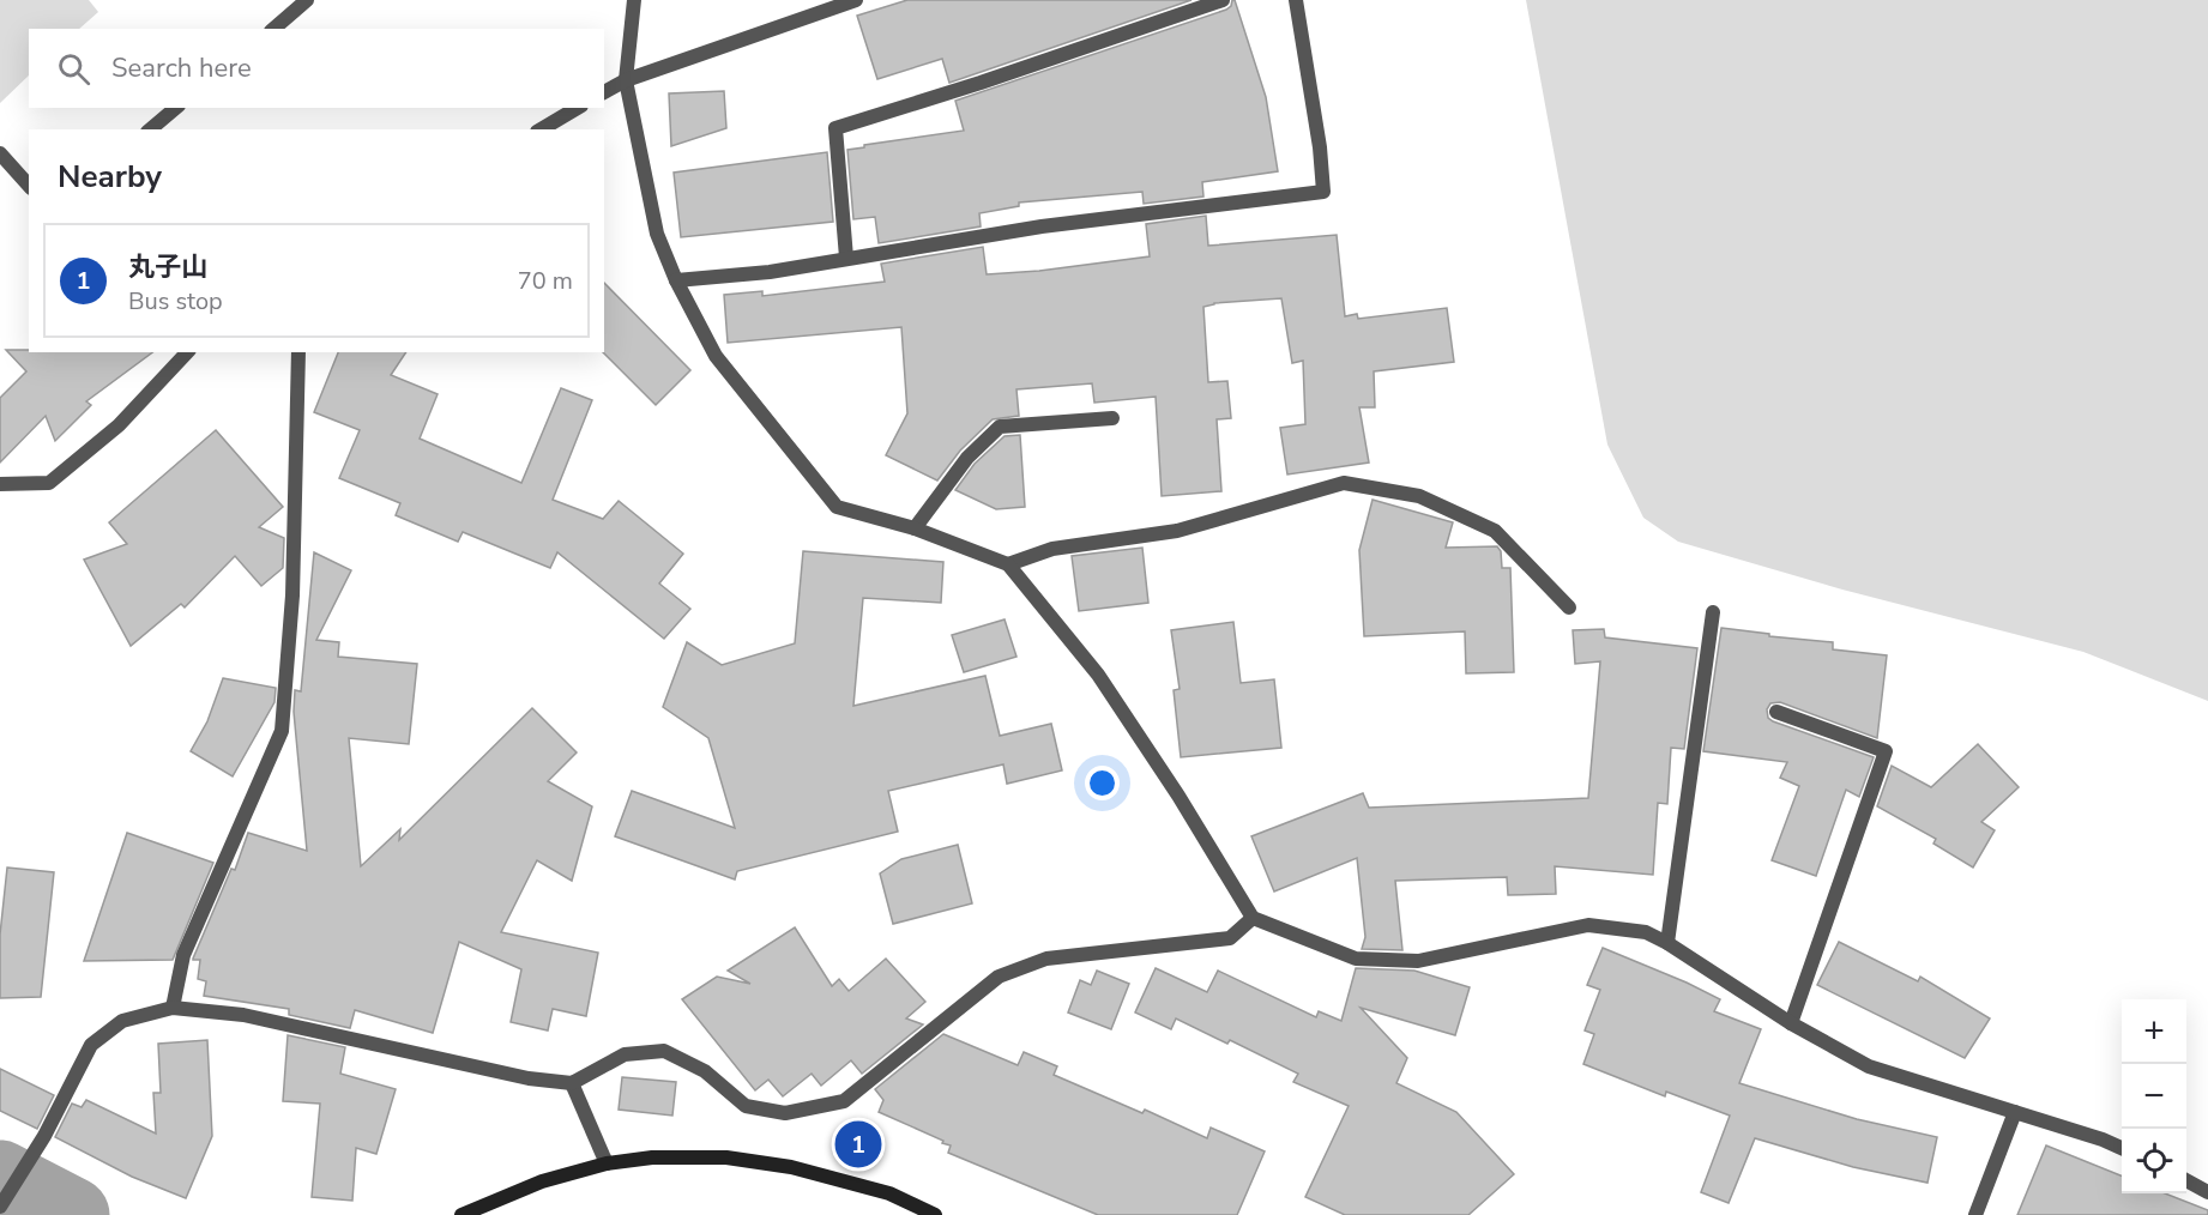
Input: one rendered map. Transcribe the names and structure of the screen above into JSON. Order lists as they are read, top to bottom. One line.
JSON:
{"page":{"search":"Search here","heading":"Nearby","list":[{"mark":"1","name":"丸子山","note":"Bus stop","value":"70 m"}],"map_buttons":["+","−"],"pins":"1"}}
